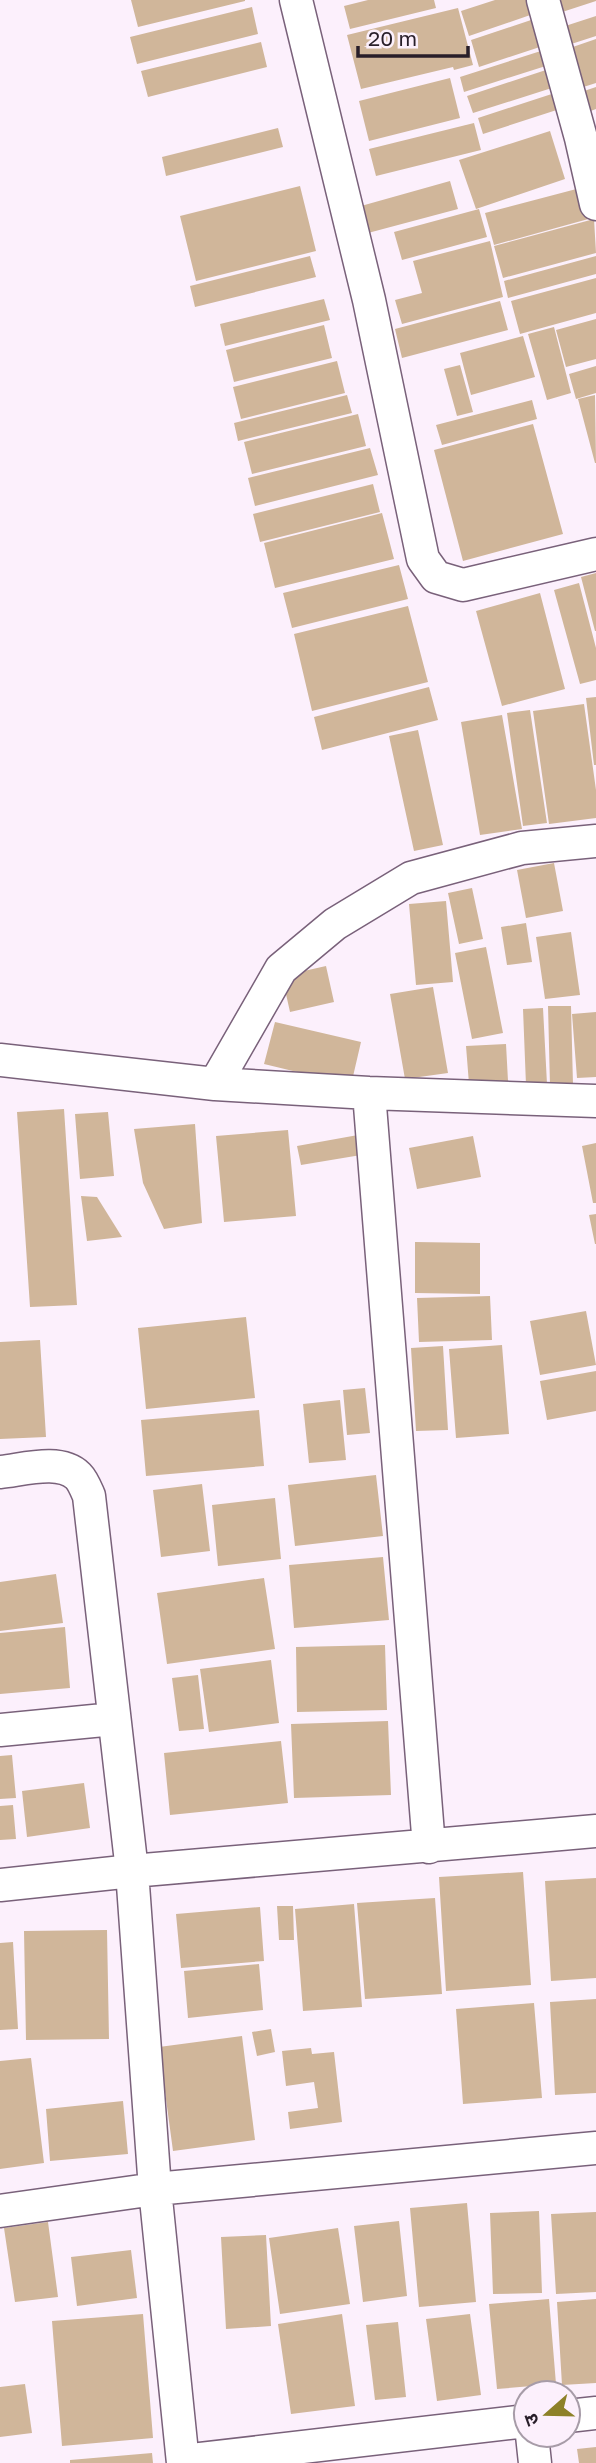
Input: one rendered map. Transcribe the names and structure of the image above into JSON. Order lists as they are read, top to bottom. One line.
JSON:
{"scale_bar":"20 m","north":"left"}
